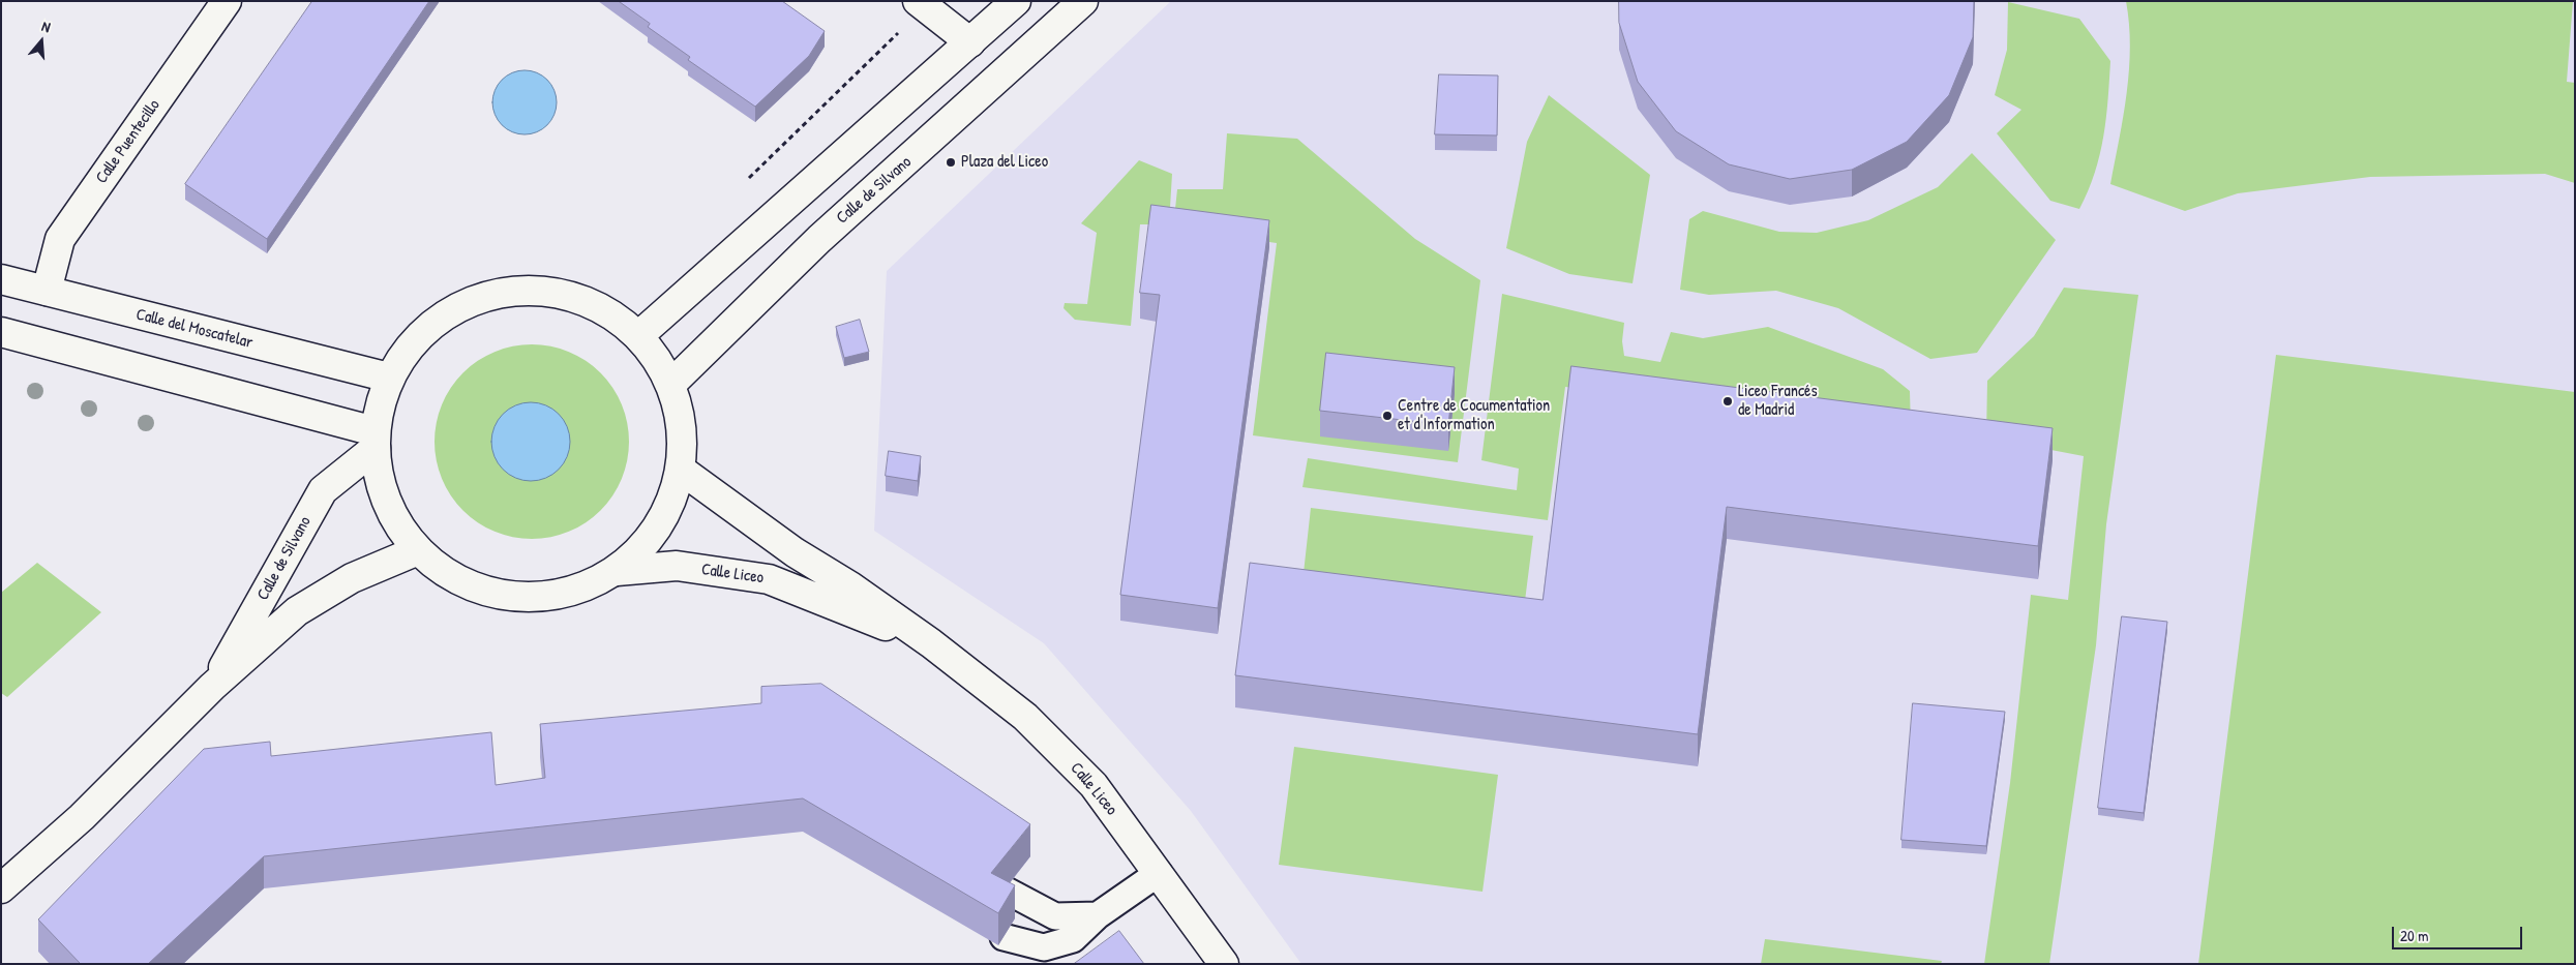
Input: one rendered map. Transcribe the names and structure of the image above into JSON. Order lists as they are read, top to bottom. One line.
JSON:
{"streets":{"street":["Calle Puentecillo","Calle de Silvano","Calle del Moscatelar","Calle Liceo"]},"crossings":[["Calle Puentecillo","Calle del Moscatelar"]],"places":["Plaza del Liceo","Liceo Francés de Madrid","Centre de Cocumentation et d'Information"],"scale_bar":"20 m","north":"top"}
